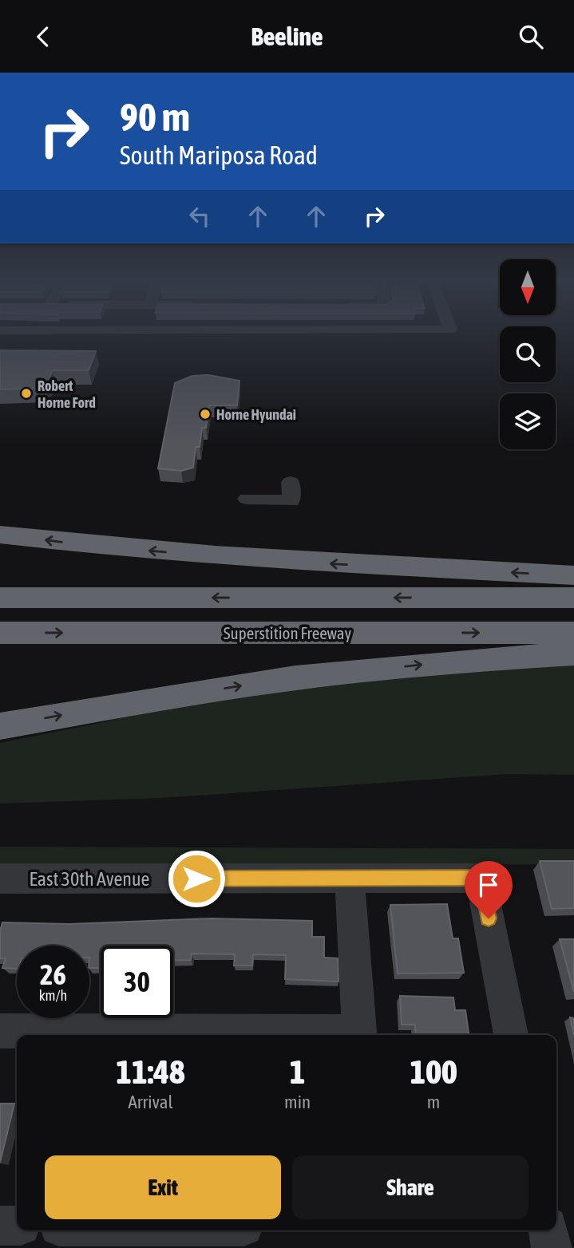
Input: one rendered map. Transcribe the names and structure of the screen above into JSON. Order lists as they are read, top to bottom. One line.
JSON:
{"streets":{"highway":["Superstition Freeway"],"street":["East 30th Avenue"]},"places":["Robert Horne Ford","Horne Hyundai"],"north":"bottom","page":{"header":"Beeline","turn":["90 m","South Mariposa Road"],"speed":"26 km/h","limit":"30","eta":["11:48","Arrival","1","min","100","m"],"buttons":["Exit","Share"]}}
